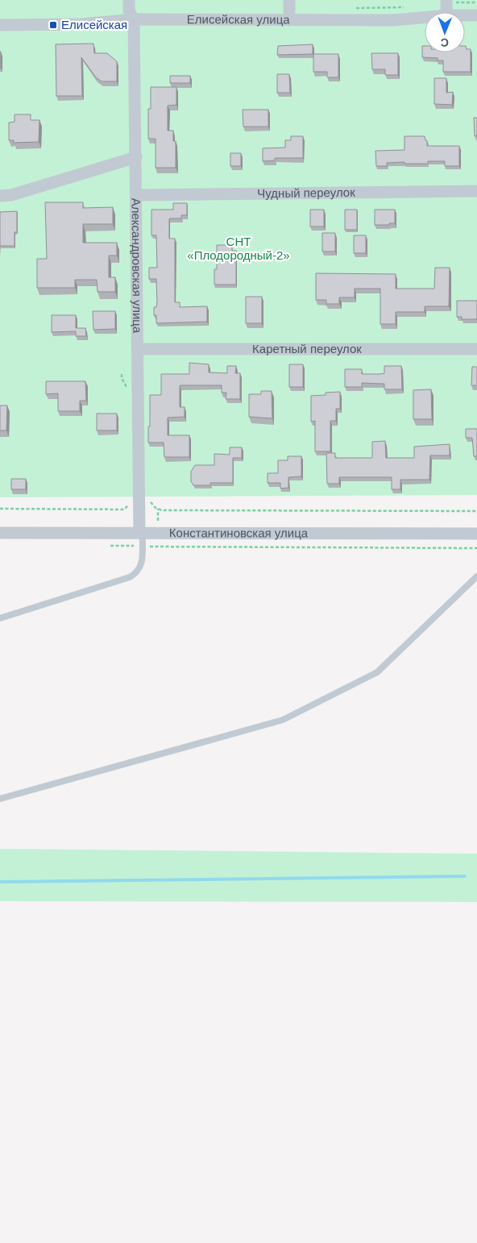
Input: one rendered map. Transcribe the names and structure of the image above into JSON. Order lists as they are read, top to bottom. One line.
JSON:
{"streets":{"street":["Елисейская улица","Чудный переулок","Александровская улица","Каретный переулок","Константиновская улица"]},"crossings":[["Елисейская улица","Александровская улица"],["Чудный переулок","Александровская улица"],["Александровская улица","Каретный переулок"],["Александровская улица","Константиновская улица"]],"parks":["СНТ «Плодородный-2»"],"places":{"transit":["Елисейская"]},"north":"bottom"}
